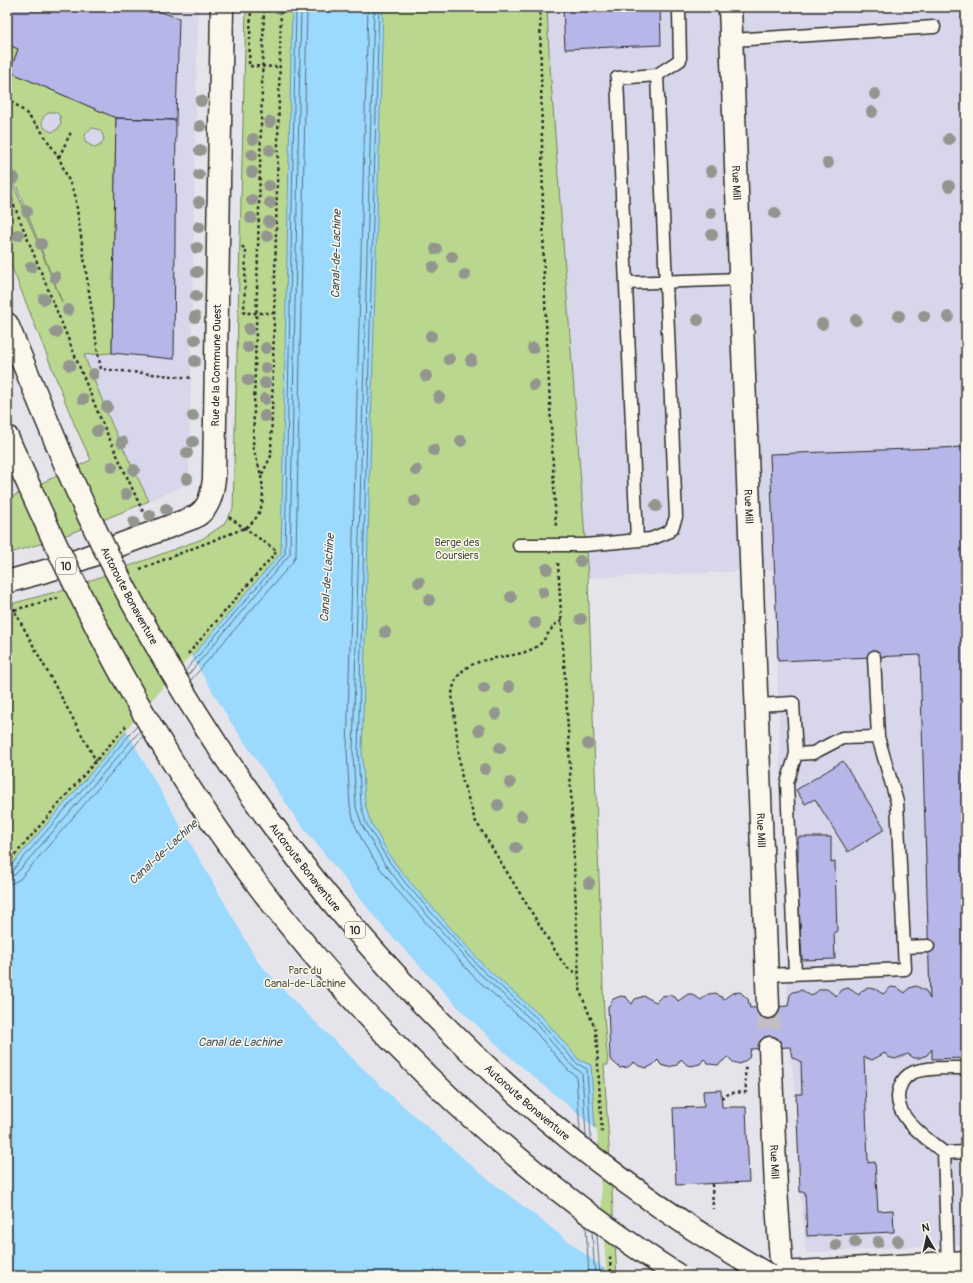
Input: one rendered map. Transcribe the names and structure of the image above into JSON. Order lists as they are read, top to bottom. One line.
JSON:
{"streets":{"main road":["Rue Mill","Rue de la Commune Ouest","10","Autoroute Bonaventure"]},"crossings":[["Rue Mill","Autoroute Bonaventure"]],"water":["Canal-de-Lachine","Canal de Lachine"],"parks":["Berge des Coursiers","Parc du Canal-de-Lachine"],"north":"top"}
